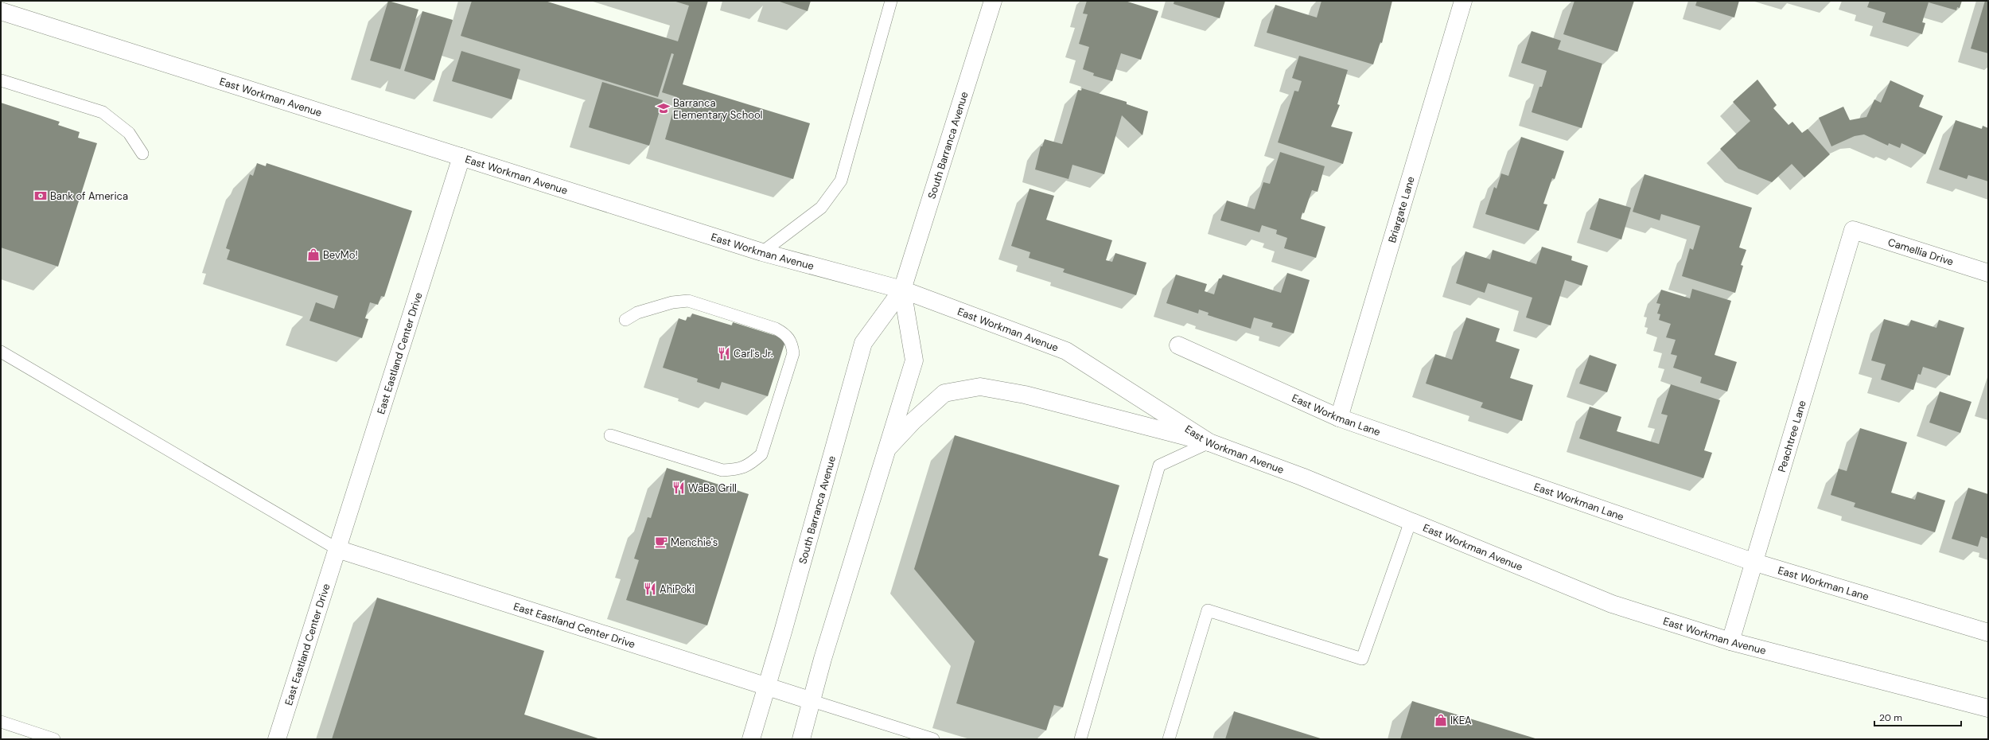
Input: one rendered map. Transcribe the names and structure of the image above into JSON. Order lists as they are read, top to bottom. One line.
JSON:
{"streets":{"street":["East Workman Avenue","South Barranca Avenue","Briargate Lane","Camellia Drive","East Eastland Center Drive","East Workman Lane","Peachtree Lane"]},"crossings":[["East Workman Avenue","South Barranca Avenue"],["East Workman Avenue","East Eastland Center Drive"],["East Workman Avenue","Peachtree Lane"],["South Barranca Avenue","East Eastland Center Drive"],["Briargate Lane","East Workman Lane"],["Camellia Drive","Peachtree Lane"],["East Workman Lane","Peachtree Lane"]],"places":{"school or university":["Barranca Elementary School"],"bank":["Bank of America"],"shop":["BevMo!","IKEA"],"restaurant":["Carl's Jr.","WaBa Grill","AhiPoki"],"cafe":["Menchie's"]},"scale_bar":"20 m"}
